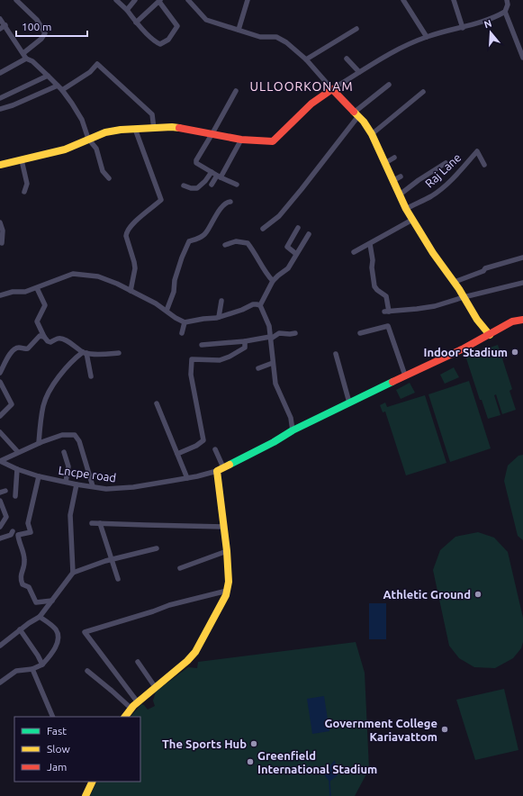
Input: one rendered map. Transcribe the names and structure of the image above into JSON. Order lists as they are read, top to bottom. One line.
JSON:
{"streets":{"street":["Raj Lane","Lncpe road"]},"districts":["ULLOORKONAM"],"places":["Indoor Stadium","Athletic Ground","Government College Kariavattom","The Sports Hub","Greenfield International Stadium"],"legend":["Fast","Slow","Jam"],"scale_bar":"100 m","north":"top"}
